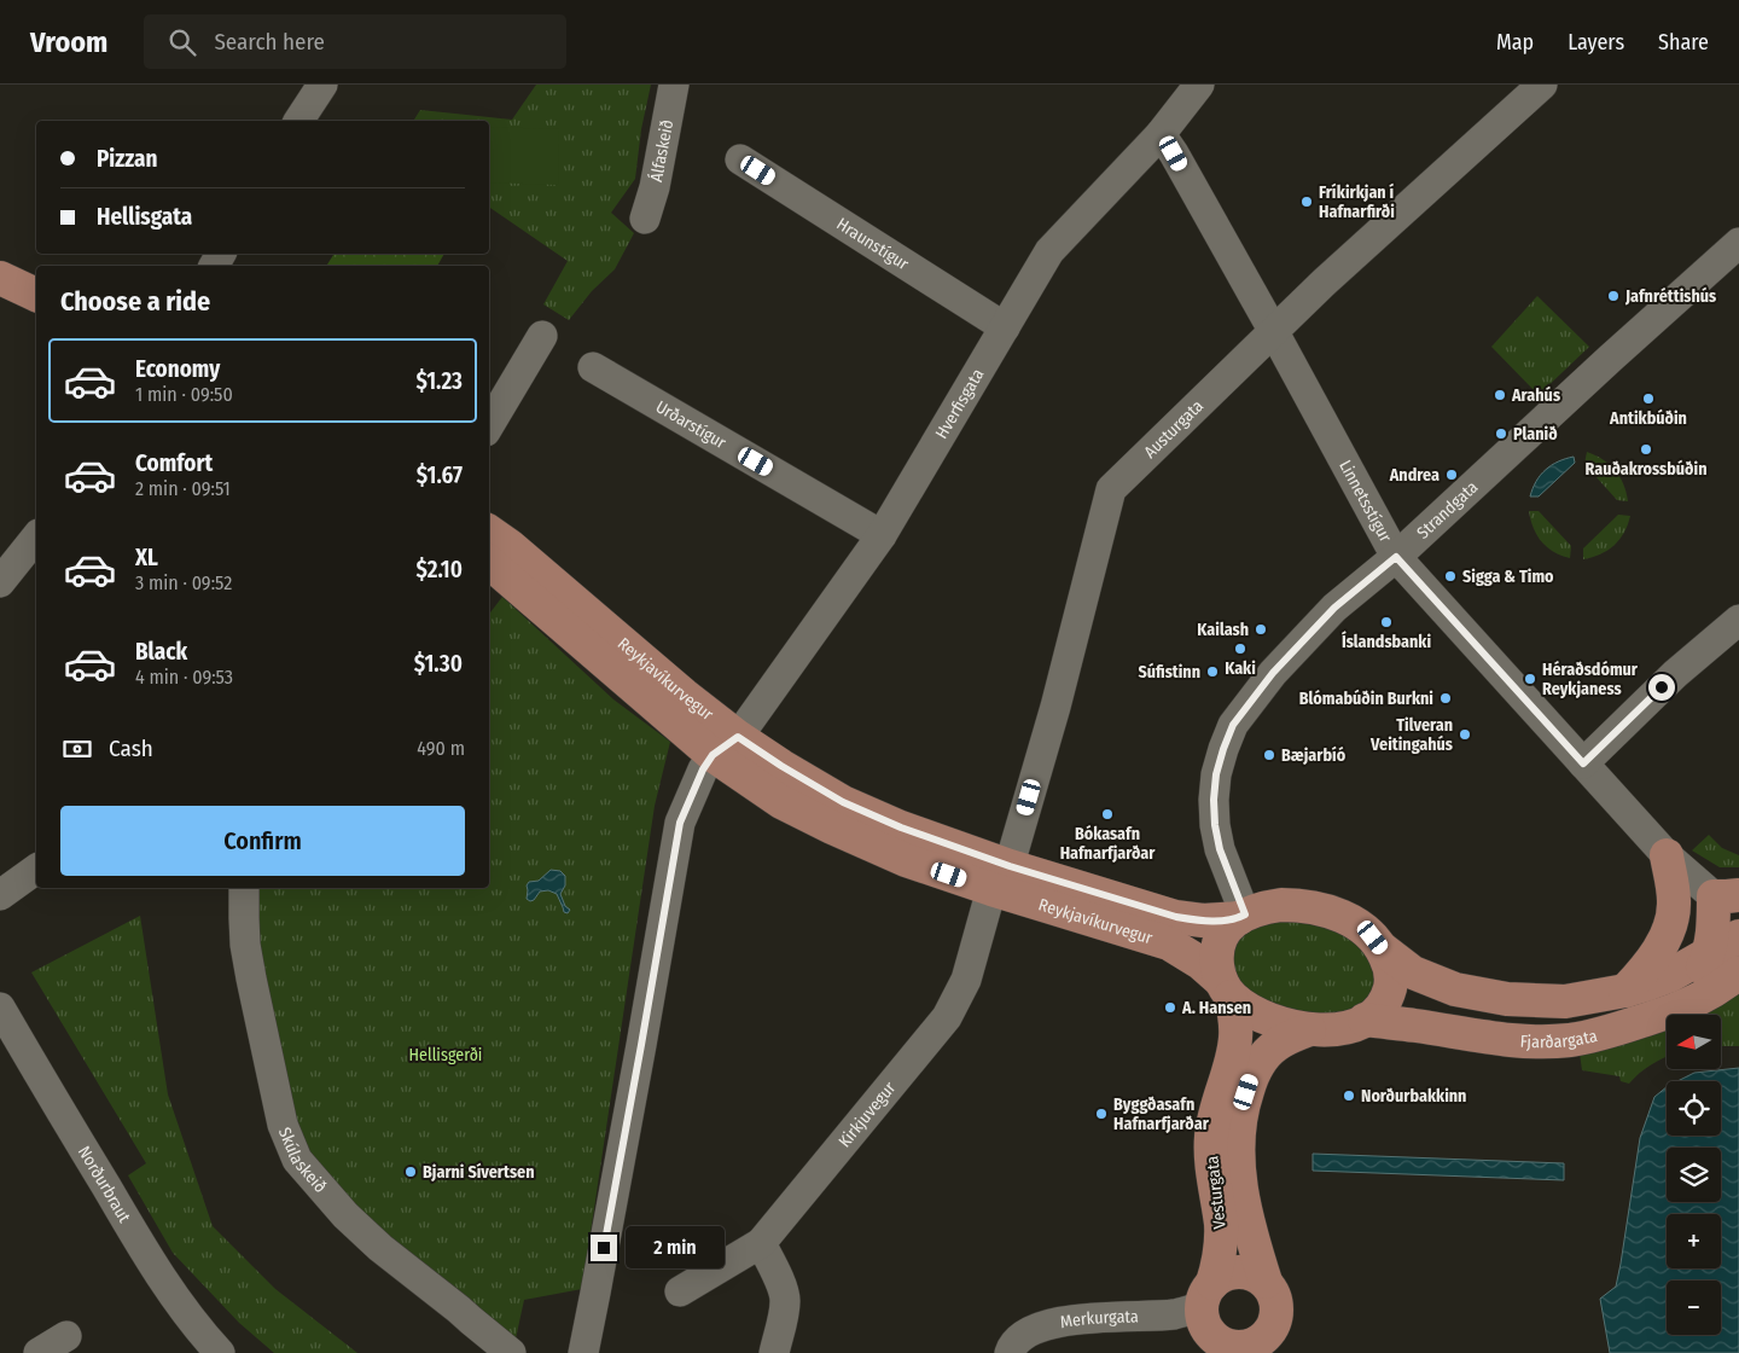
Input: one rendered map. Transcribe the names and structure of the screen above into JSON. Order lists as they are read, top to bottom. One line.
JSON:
{"streets":{"main road":["Reykjavíkurvegur","Fjarðargata","Vesturgata"],"street":["Álfaskeið","Hraunstígur","Hverfisgata","Urðarstígur","Austurgata","Linnetsstígur","Strandgata","Kirkjuvegur","Skúlaskeið","Norðurbraut","Merkurgata"]},"crossings":[["Hraunstígur","Hverfisgata"],["Hverfisgata","Urðarstígur"],["Hverfisgata","Linnetsstígur"],["Hverfisgata","Reykjavíkurvegur"],["Austurgata","Linnetsstígur"],["Austurgata","Reykjavíkurvegur"],["Austurgata","Kirkjuvegur"],["Linnetsstígur","Strandgata"],["Strandgata","Reykjavíkurvegur"],["Strandgata","Fjarðargata"],["Strandgata","Vesturgata"],["Reykjavíkurvegur","Fjarðargata"],["Reykjavíkurvegur","Kirkjuvegur"],["Reykjavíkurvegur","Vesturgata"],["Fjarðargata","Vesturgata"],["Vesturgata","Merkurgata"]],"parks":["Hellisgerði"],"places":["Fríkirkjan í Hafnarfirði","Jafnréttishús","Arahús","Antikbúðin","Planið","Rauðakrossbúðin","Andrea","Sigga & Timo","Íslandsbanki","Kailash","Kaki","Súfistinn","Héraðsdómur Reykjaness","Blómabúðin Burkni","Tilveran Veitingahús","Bæjarbíó","Bókasafn Hafnarfjarðar","A. Hansen","Norðurbakkinn","Byggðasafn Hafnarfjarðar","Bjarni Sívertsen"],"north":"left","page":{"header":"Vroom","search":"Search here","nav":["Map","Layers","Share"],"banner":["Pizzan","Hellisgata"],"heading":"Choose a ride","list":[{"name":"Economy","note":"1 min · 09:50","value":"$1.23"},{"name":"Comfort","note":"2 min · 09:51","value":"$1.67"},{"name":"XL","note":"3 min · 09:52","value":"$2.10"},{"name":"Black","note":"4 min · 09:53","value":"$1.30"}],"pay":["Cash","490 m"],"buttons":"Confirm","map_buttons":["+","−"],"bubble":"2 min"}}
